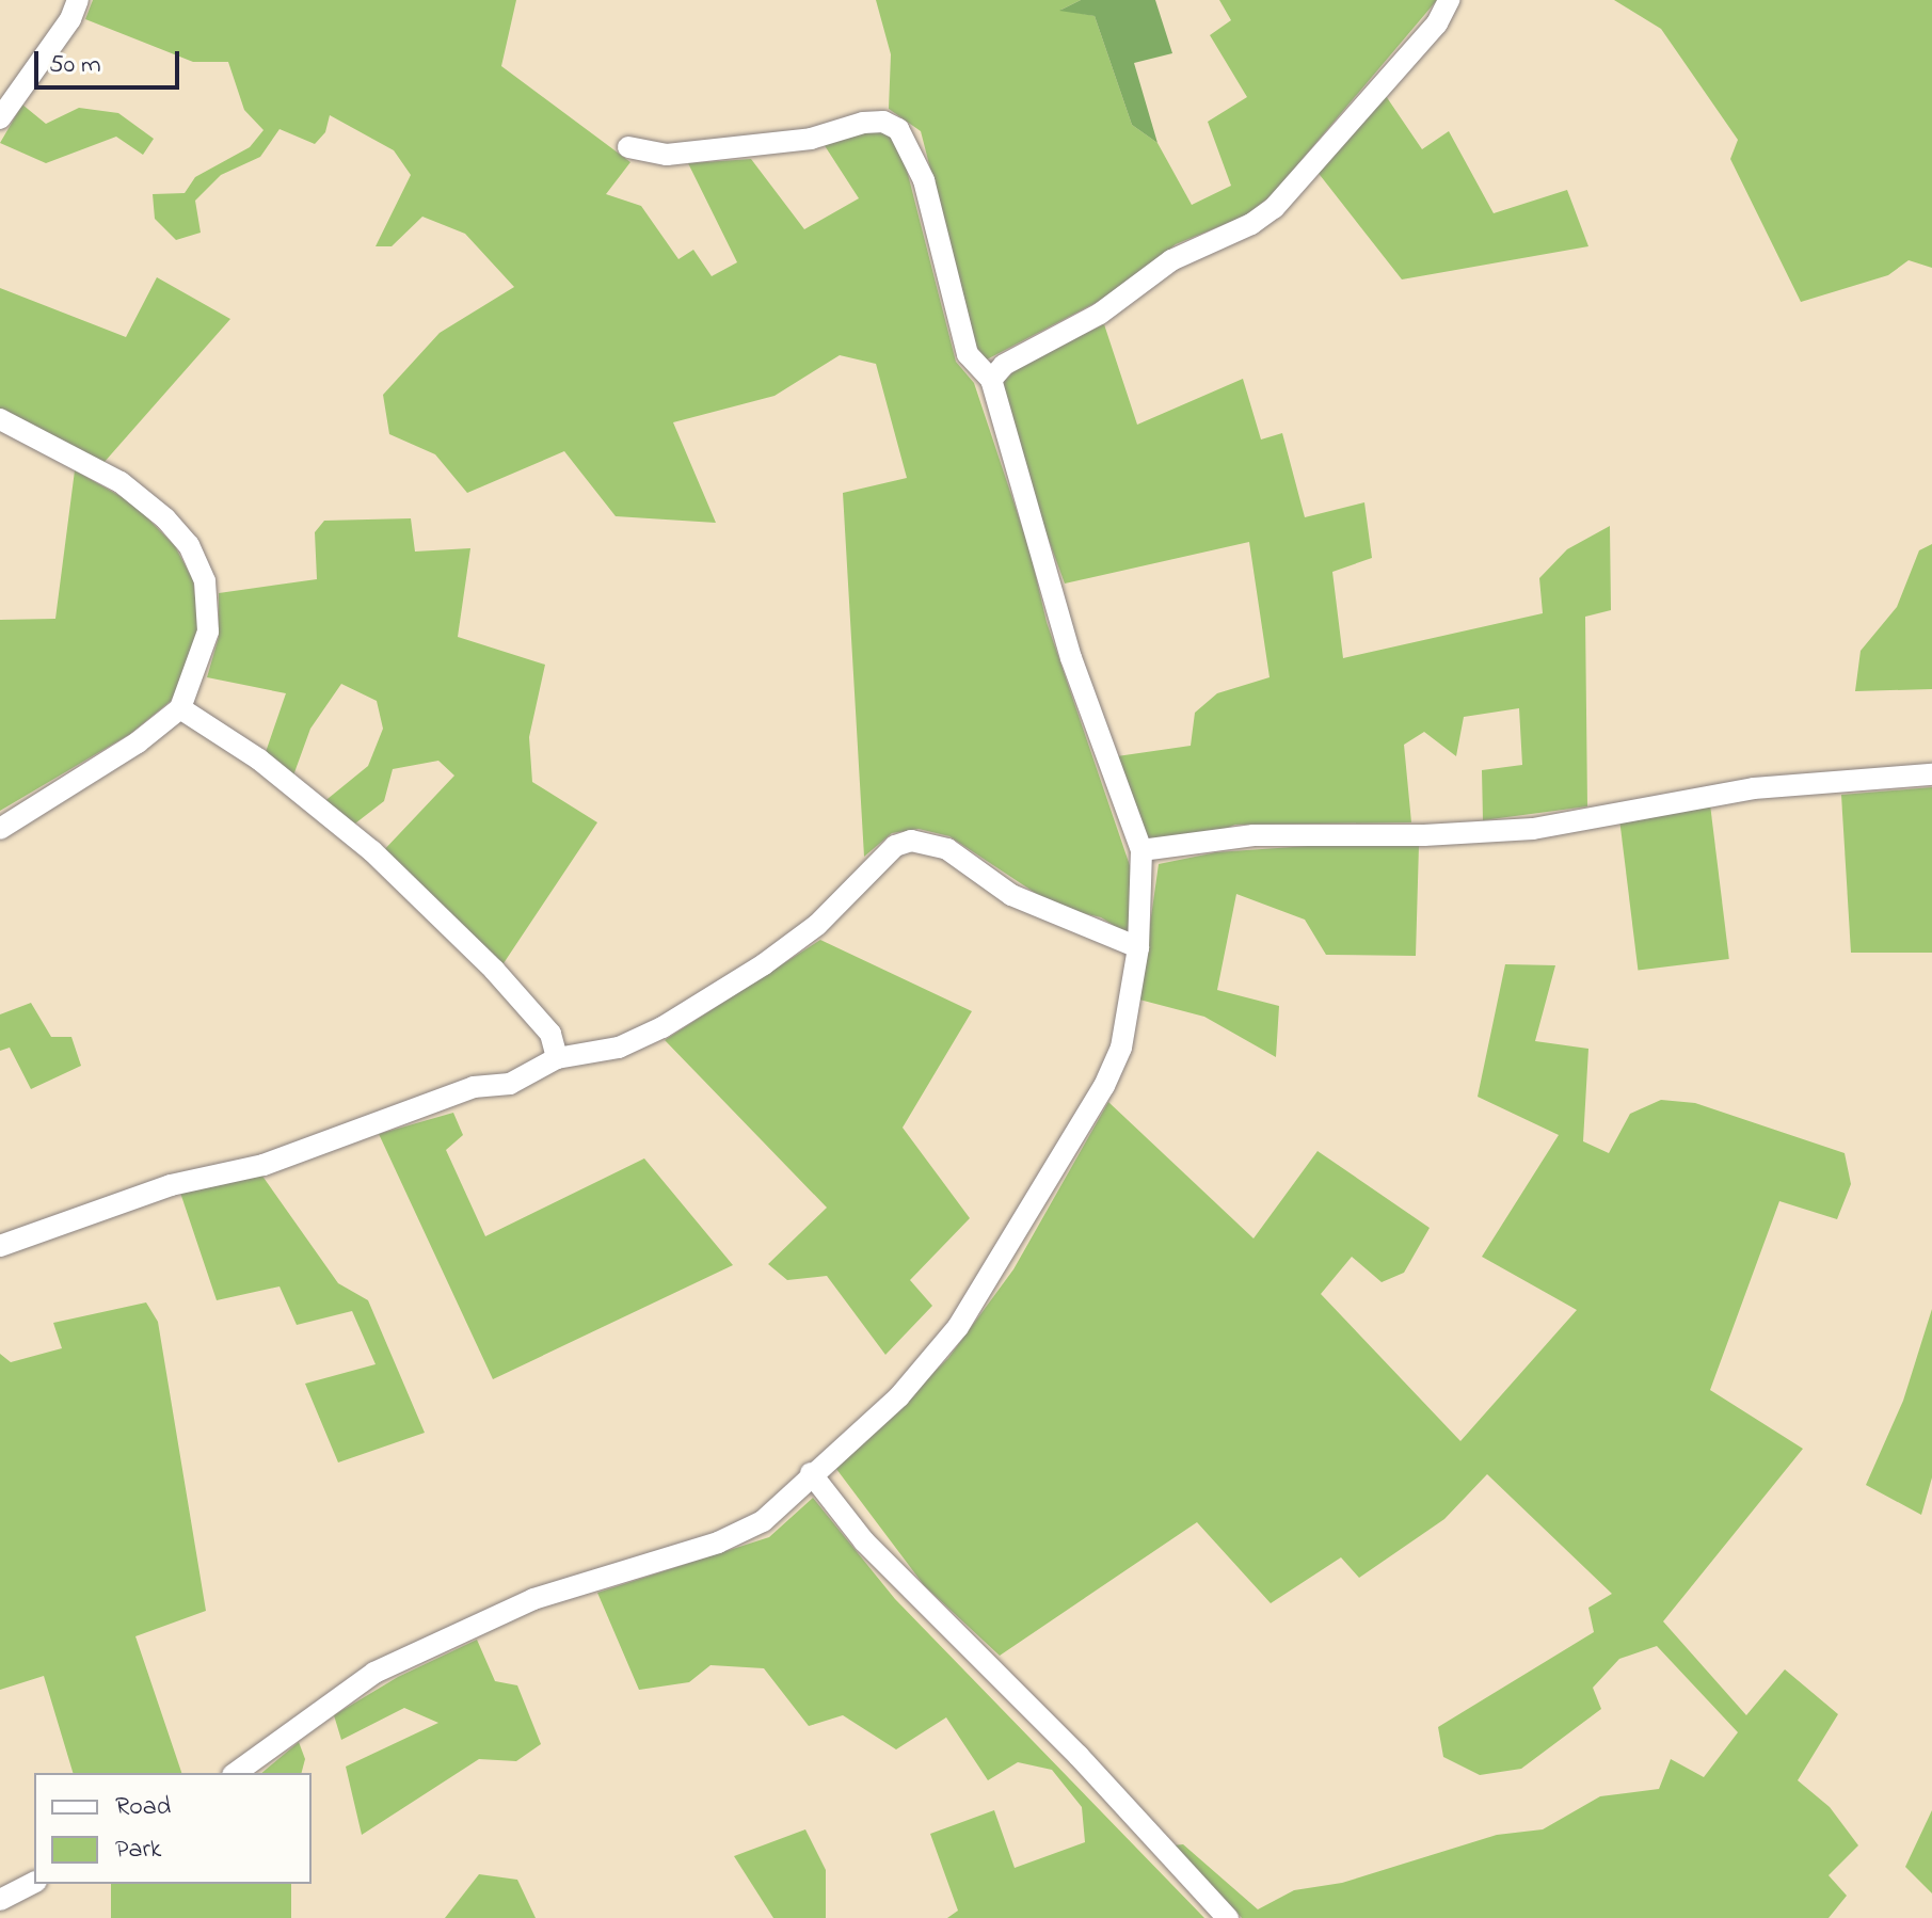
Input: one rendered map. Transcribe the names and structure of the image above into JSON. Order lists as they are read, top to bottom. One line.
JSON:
{"legend":["Road","Park"],"scale_bar":"50 m"}
